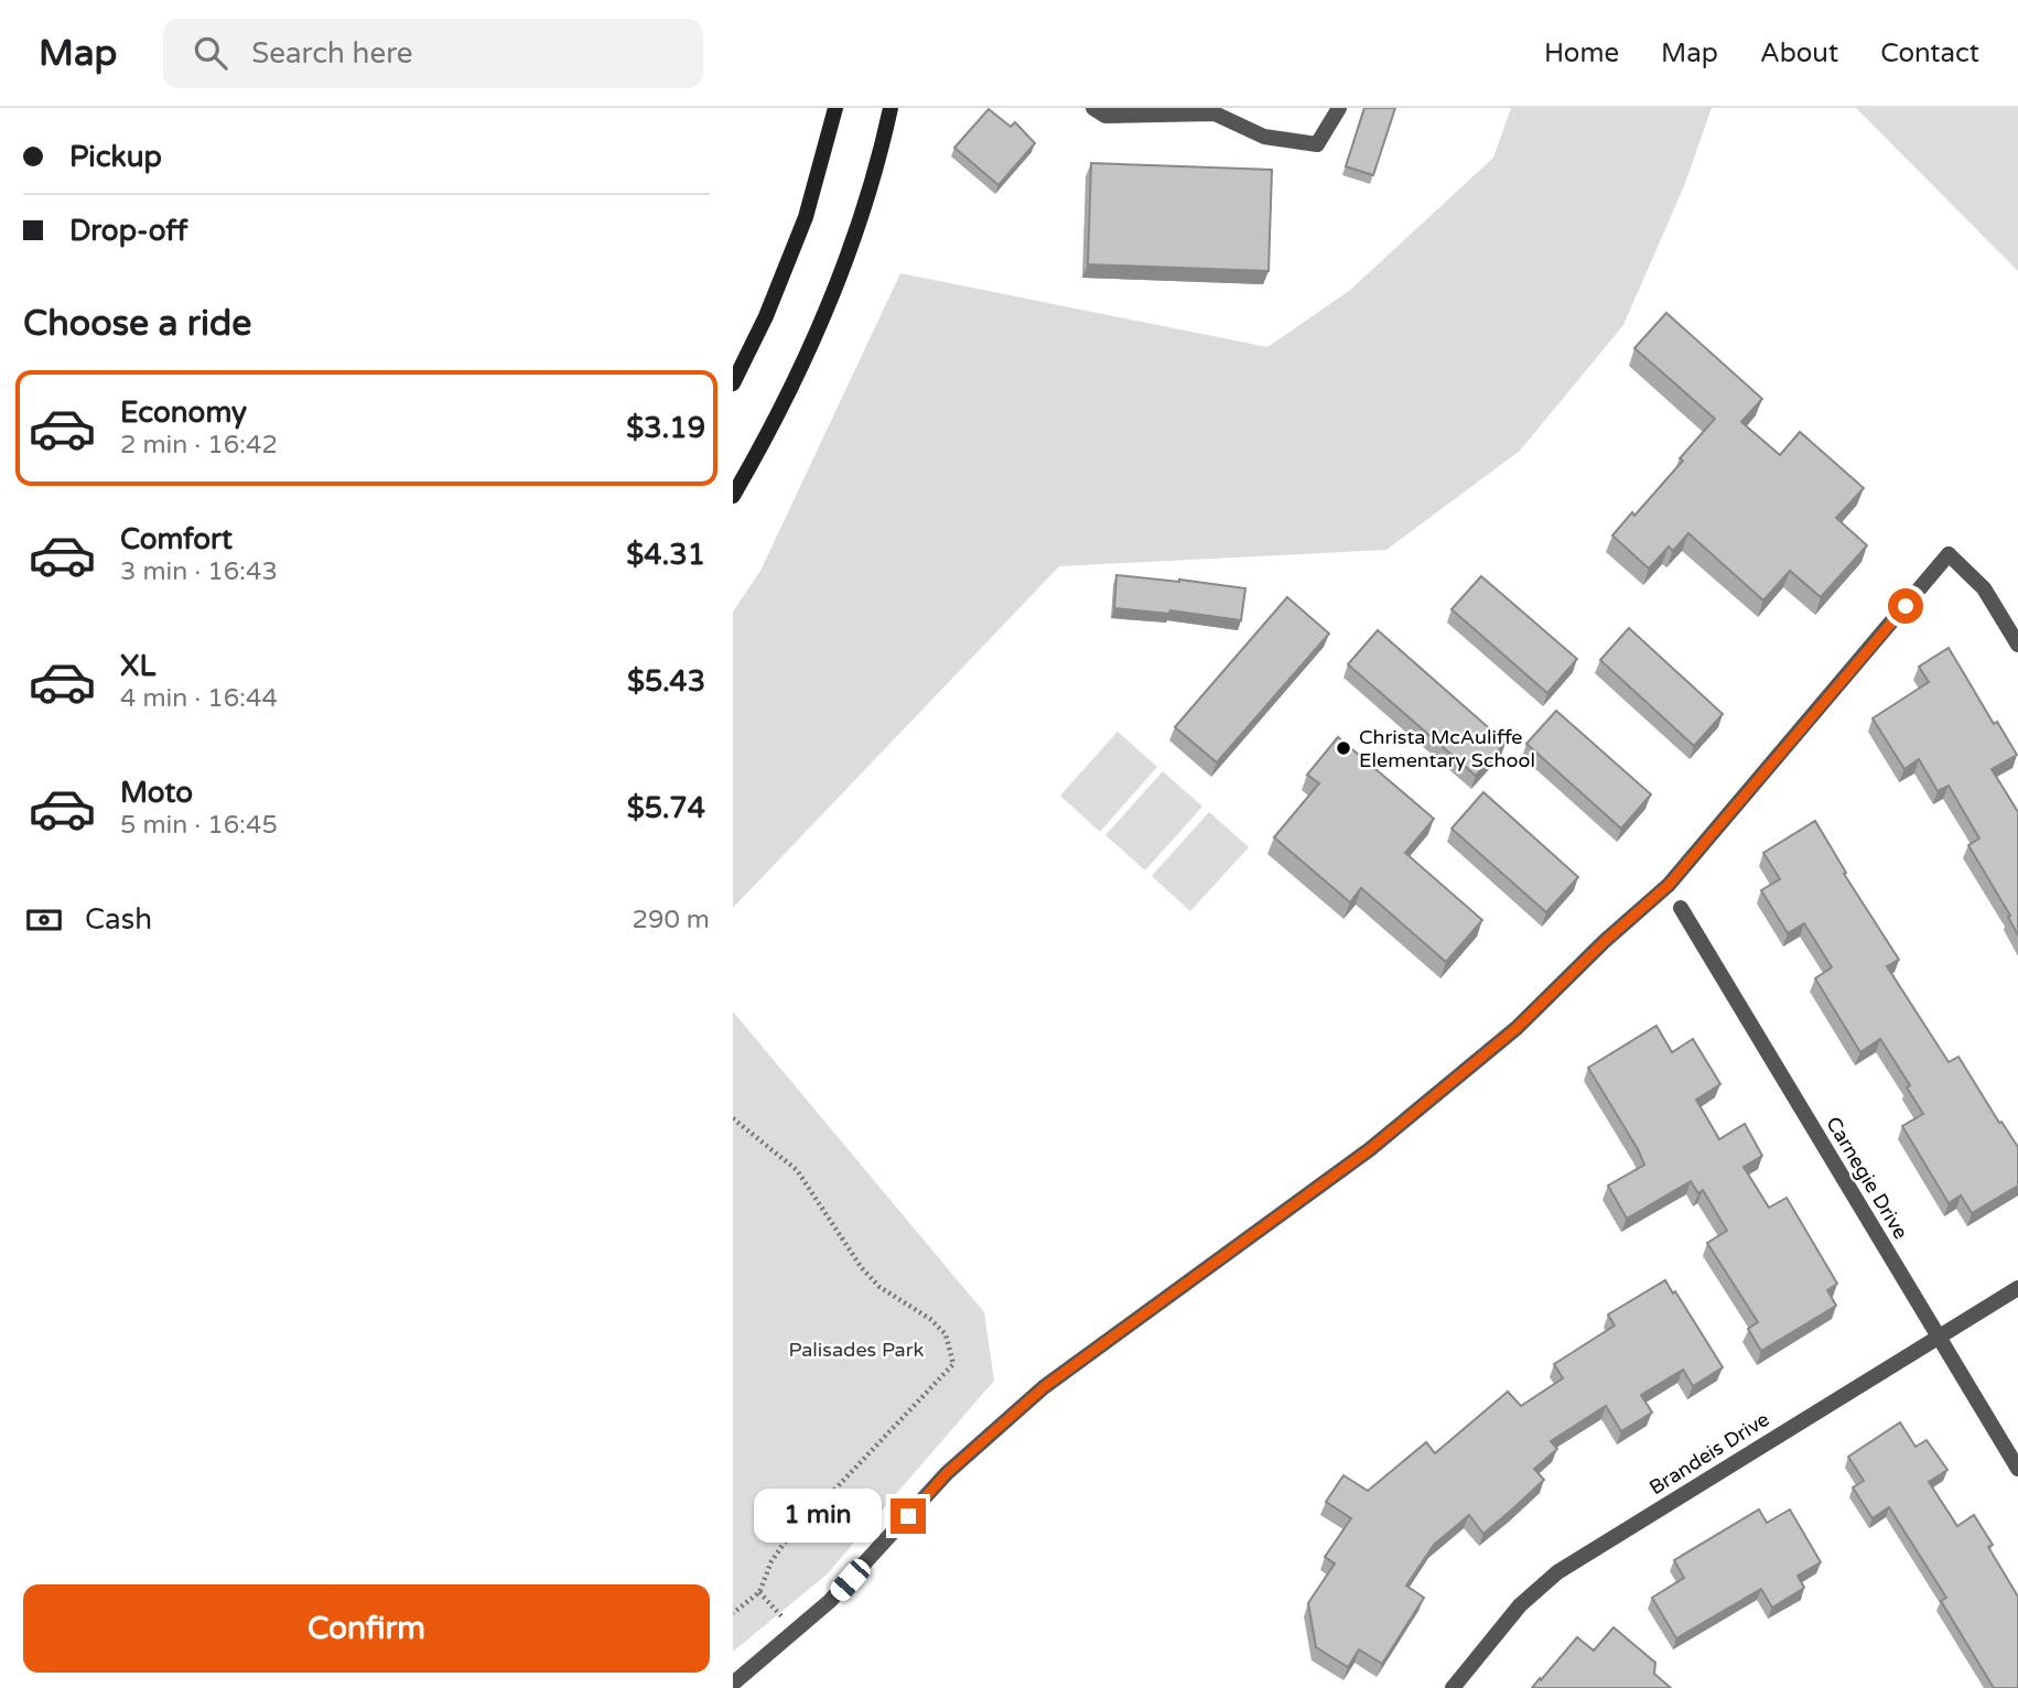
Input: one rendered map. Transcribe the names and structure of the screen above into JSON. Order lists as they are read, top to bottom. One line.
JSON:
{"streets":{"street":["Carnegie Drive","Brandeis Drive"]},"crossings":[["Carnegie Drive","Brandeis Drive"]],"parks":["Palisades Park"],"places":["Christa McAuliffe Elementary School"],"page":{"header":"Map","search":"Search here","nav":["Home","Map","About","Contact"],"banner":["Pickup","Drop-off"],"heading":"Choose a ride","list":[{"name":"Economy","note":"2 min · 16:42","value":"$3.19"},{"name":"Comfort","note":"3 min · 16:43","value":"$4.31"},{"name":"XL","note":"4 min · 16:44","value":"$5.43"},{"name":"Moto","note":"5 min · 16:45","value":"$5.74"}],"pay":["Cash","290 m"],"bubble":"1 min","buttons":"Confirm"}}
